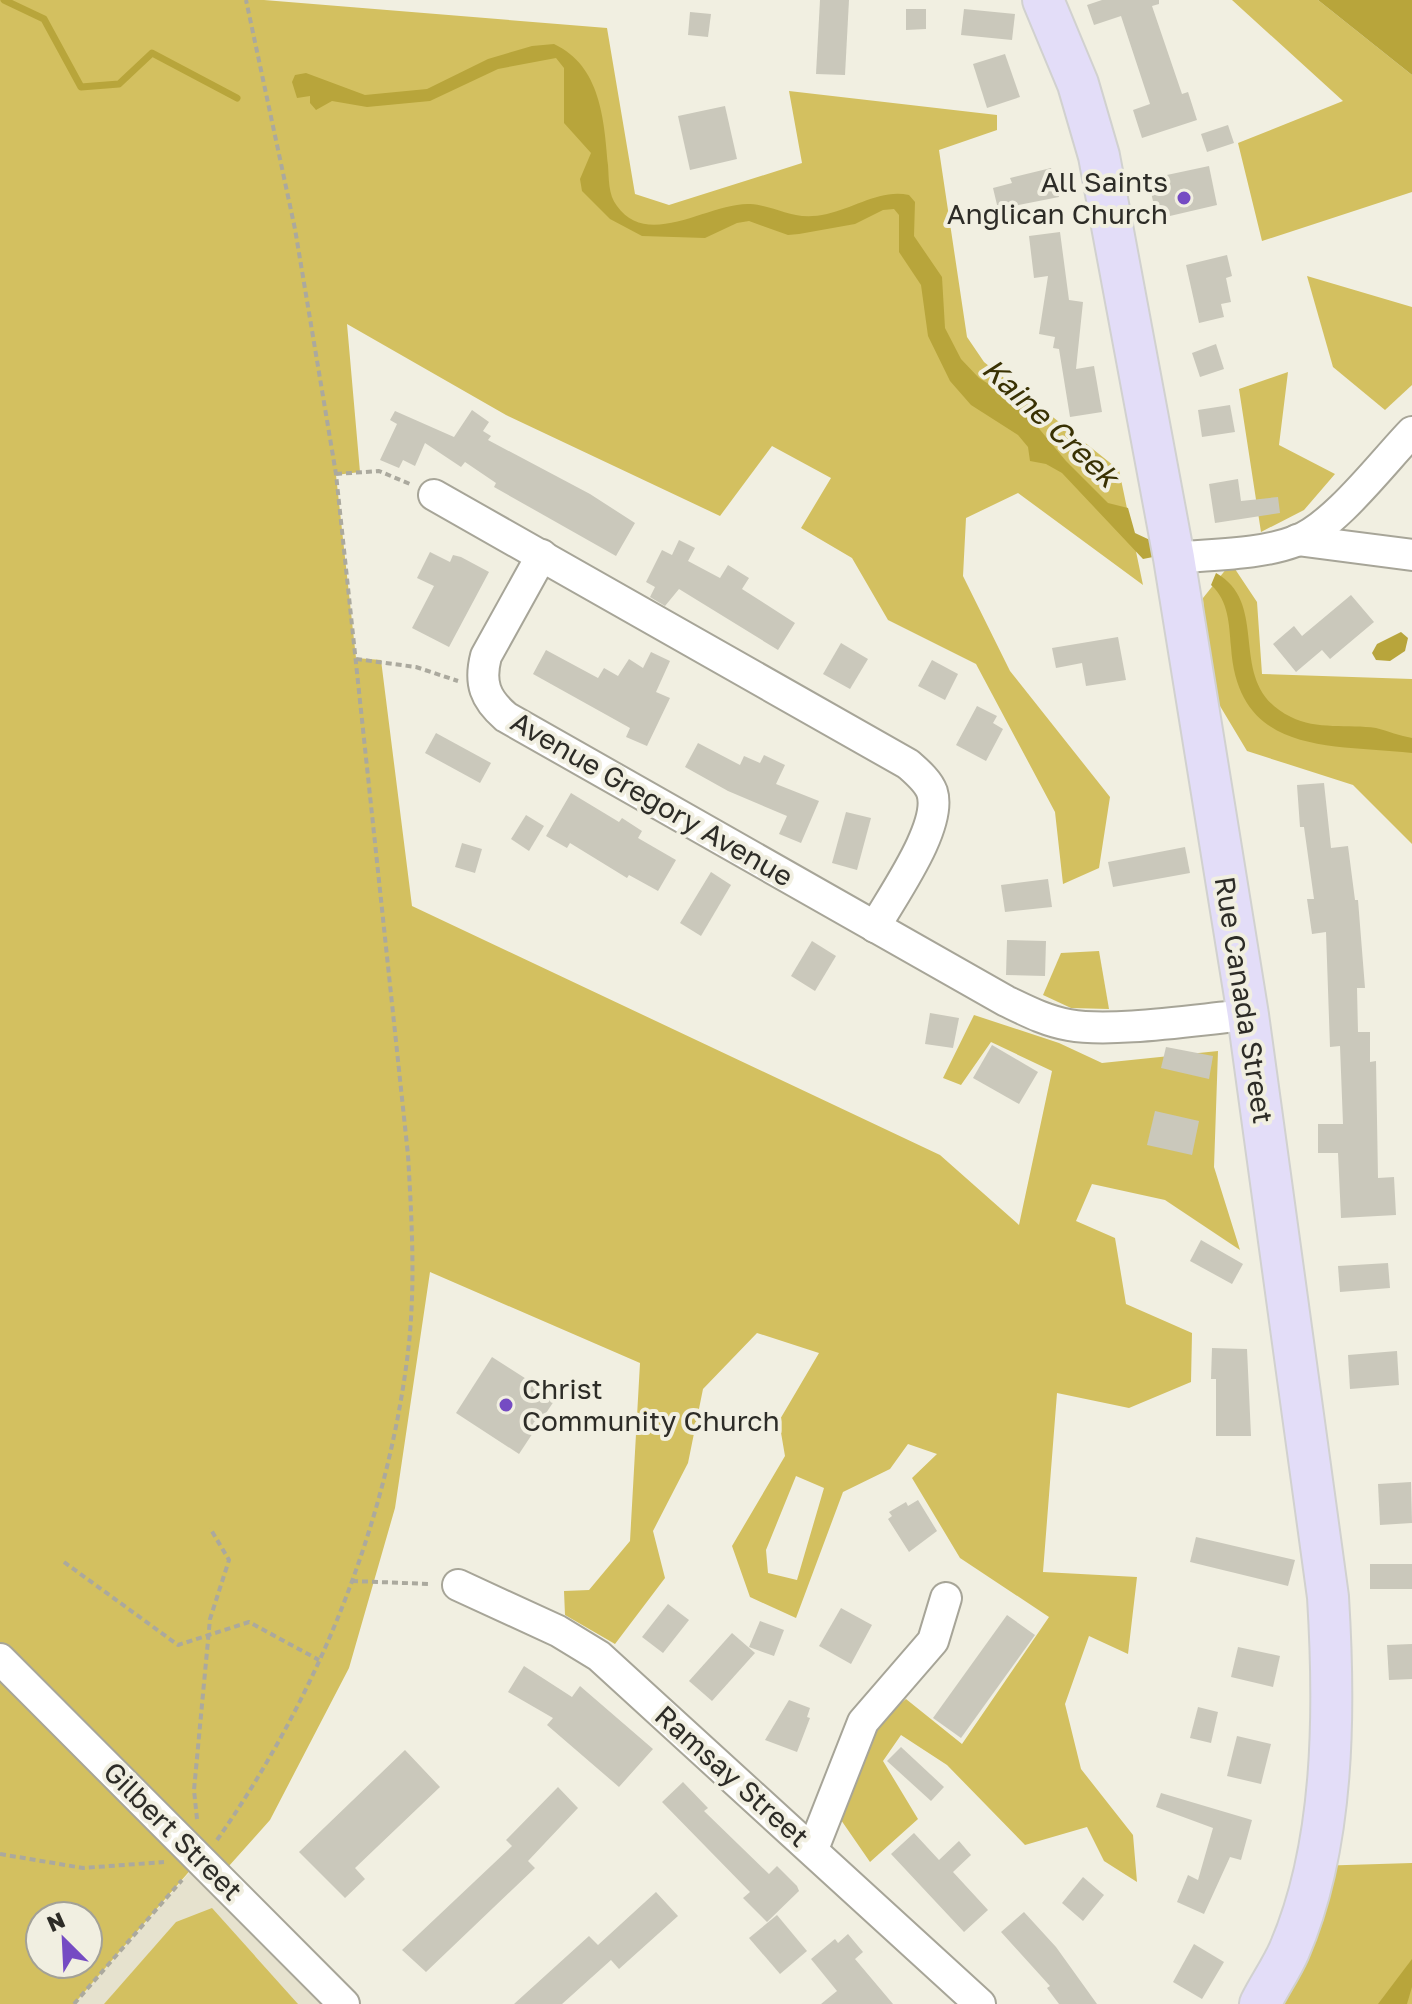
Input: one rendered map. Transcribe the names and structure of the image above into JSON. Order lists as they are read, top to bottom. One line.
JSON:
{"streets":{"main road":["Rue Canada Street"],"street":["Avenue Gregory Avenue","Ramsay Street","Gilbert Street"]},"crossings":[["Avenue Gregory Avenue","Rue Canada Street"]],"water":["Kaine Creek"],"places":["All Saints Anglican Church","Christ Community Church"],"north":"top left"}
